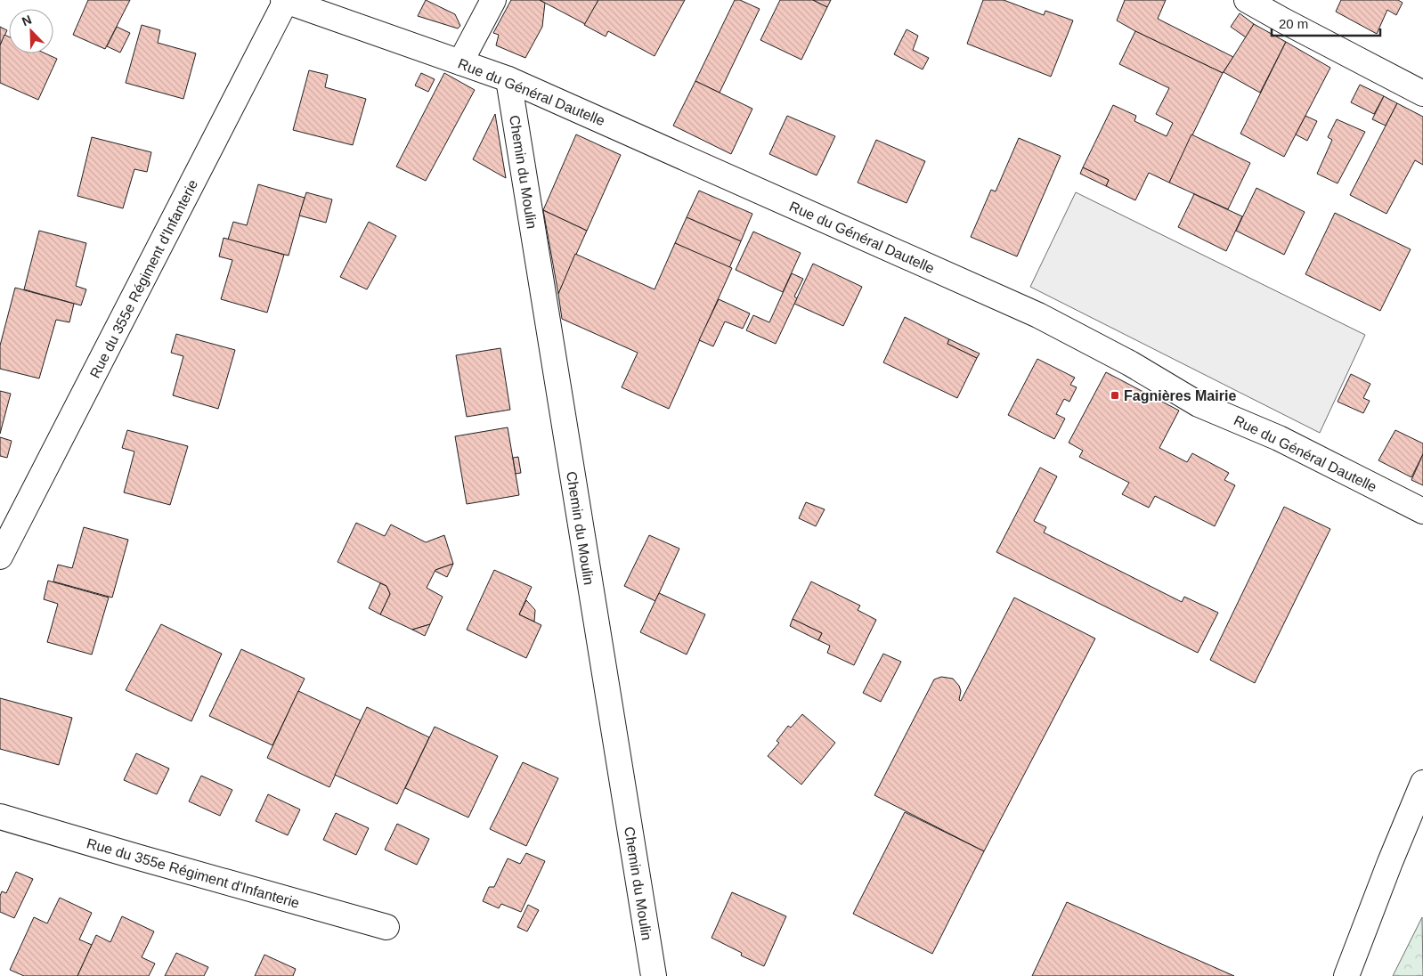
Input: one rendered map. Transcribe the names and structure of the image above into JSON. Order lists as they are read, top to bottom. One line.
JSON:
{"streets":{"street":["Rue du Général Dautelle","Chemin du Moulin","Rue du 355e Régiment d'Infanterie"]},"crossings":[["Rue du Général Dautelle","Chemin du Moulin"],["Rue du Général Dautelle","Rue du 355e Régiment d'Infanterie"]],"places":{"transit":["Fagnières Mairie"]},"scale_bar":"20 m","north":"top left"}
